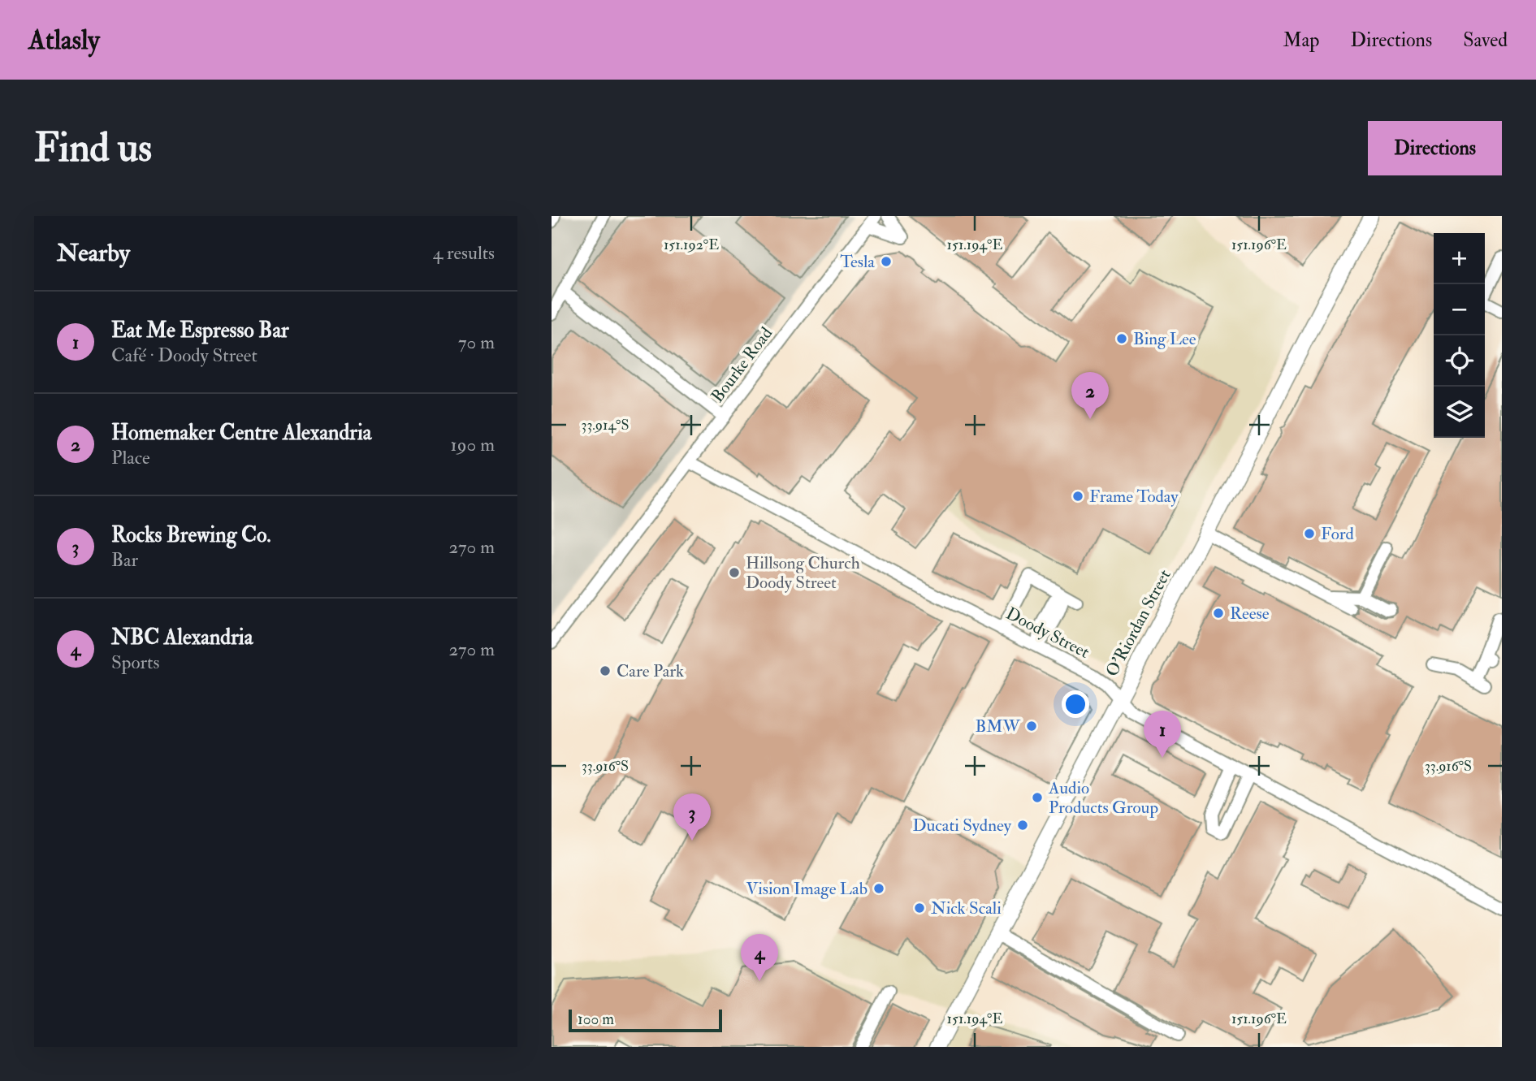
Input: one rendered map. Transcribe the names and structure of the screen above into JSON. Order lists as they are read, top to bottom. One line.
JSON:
{"streets":{"main road":["O'Riordan Street"],"street":["Bourke Road","Doody Street"]},"crossings":[["Bourke Road","Doody Street"],["O'Riordan Street","Doody Street"]],"places":["Tesla","Bing Lee","Frame Today","Ford","Hillsong Church Doody Street","Reese","Care Park","BMW","Audio Products Group","Ducati Sydney","Vision Image Lab","Nick Scali"],"scale_bar":"100 m","page":{"header":"Atlasly","nav":["Map","Directions","Saved"],"buttons":"Directions","title":"Find us","heading":["Nearby","4 results"],"map_buttons":["+","−"],"list":[{"mark":"1","name":"Eat Me Espresso Bar","note":"Café · Doody Street","value":"70 m"},{"mark":"2","name":"Homemaker Centre Alexandria","note":"Place","value":"190 m"},{"mark":"3","name":"Rocks Brewing Co.","note":"Bar","value":"270 m"},{"mark":"4","name":"NBC Alexandria","note":"Sports","value":"270 m"}],"pins":["2","1","3","4"],"scale":"100 m"},"coordinates":["151.192°E","151.194°E","151.196°E","33.914°S","33.916°S"]}
